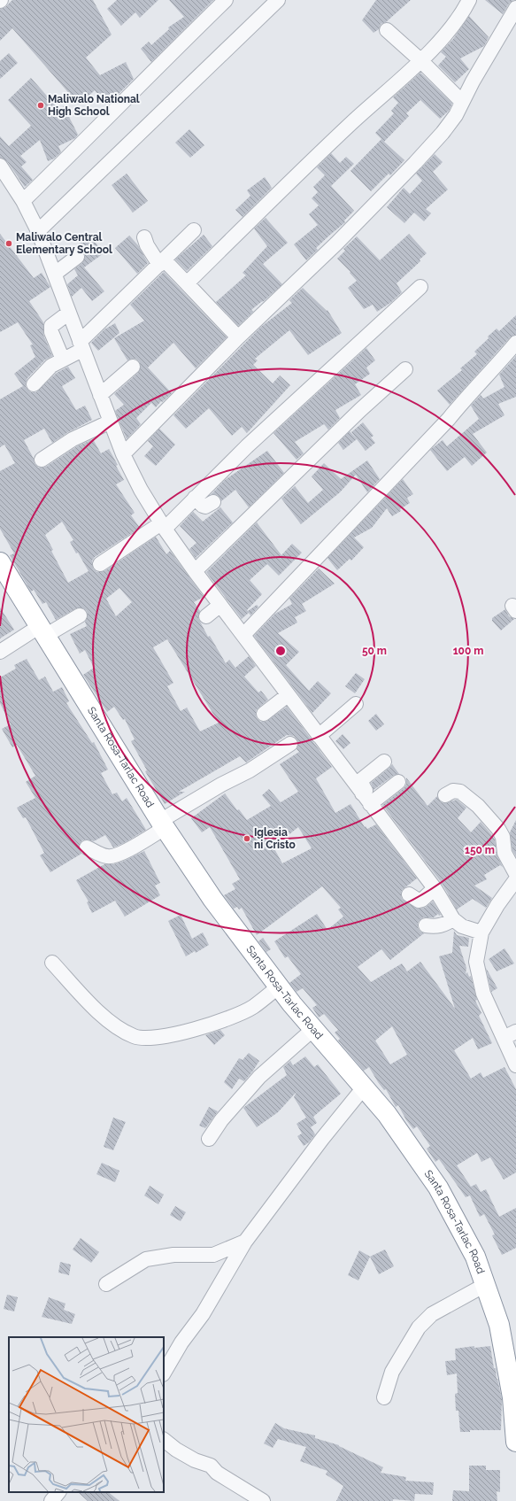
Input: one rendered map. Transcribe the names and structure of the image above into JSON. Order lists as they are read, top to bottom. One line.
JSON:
{"streets":{"highway":["Santa Rosa-Tarlac Road"]},"places":["Maliwalo National High School","Maliwalo Central Elementary School","Iglesia ni Cristo"],"rings":["50 m","100 m","150 m"]}
